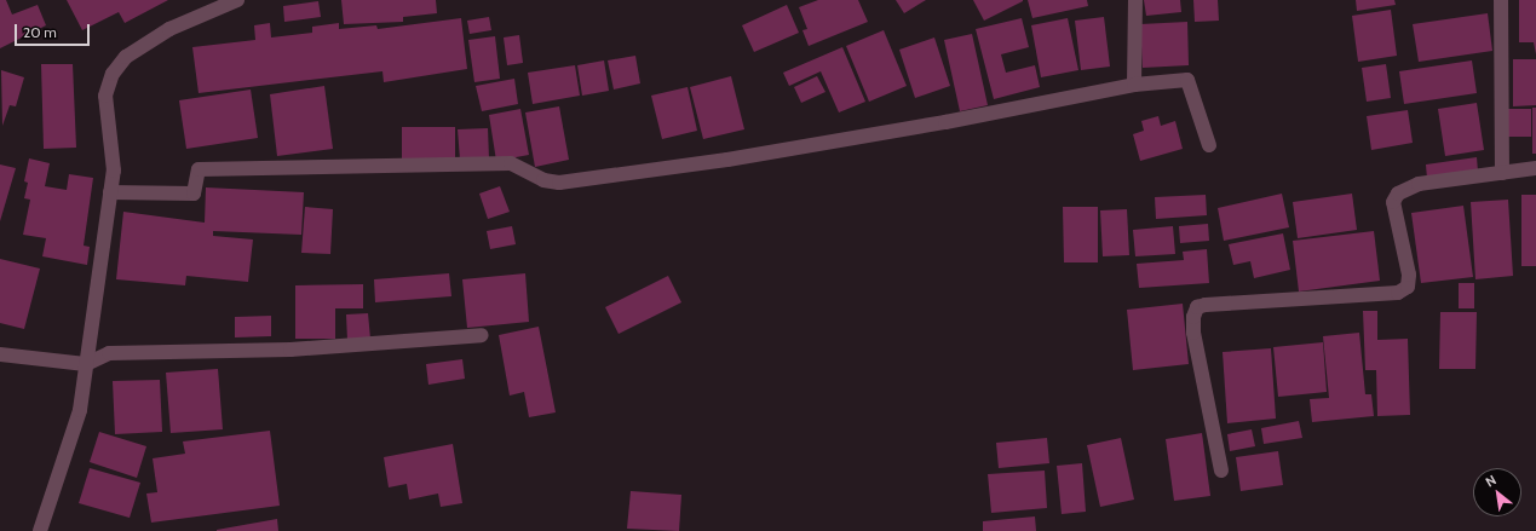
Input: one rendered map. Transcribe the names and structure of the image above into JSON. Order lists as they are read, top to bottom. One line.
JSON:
{"scale_bar":"20 m","north":"top left"}
